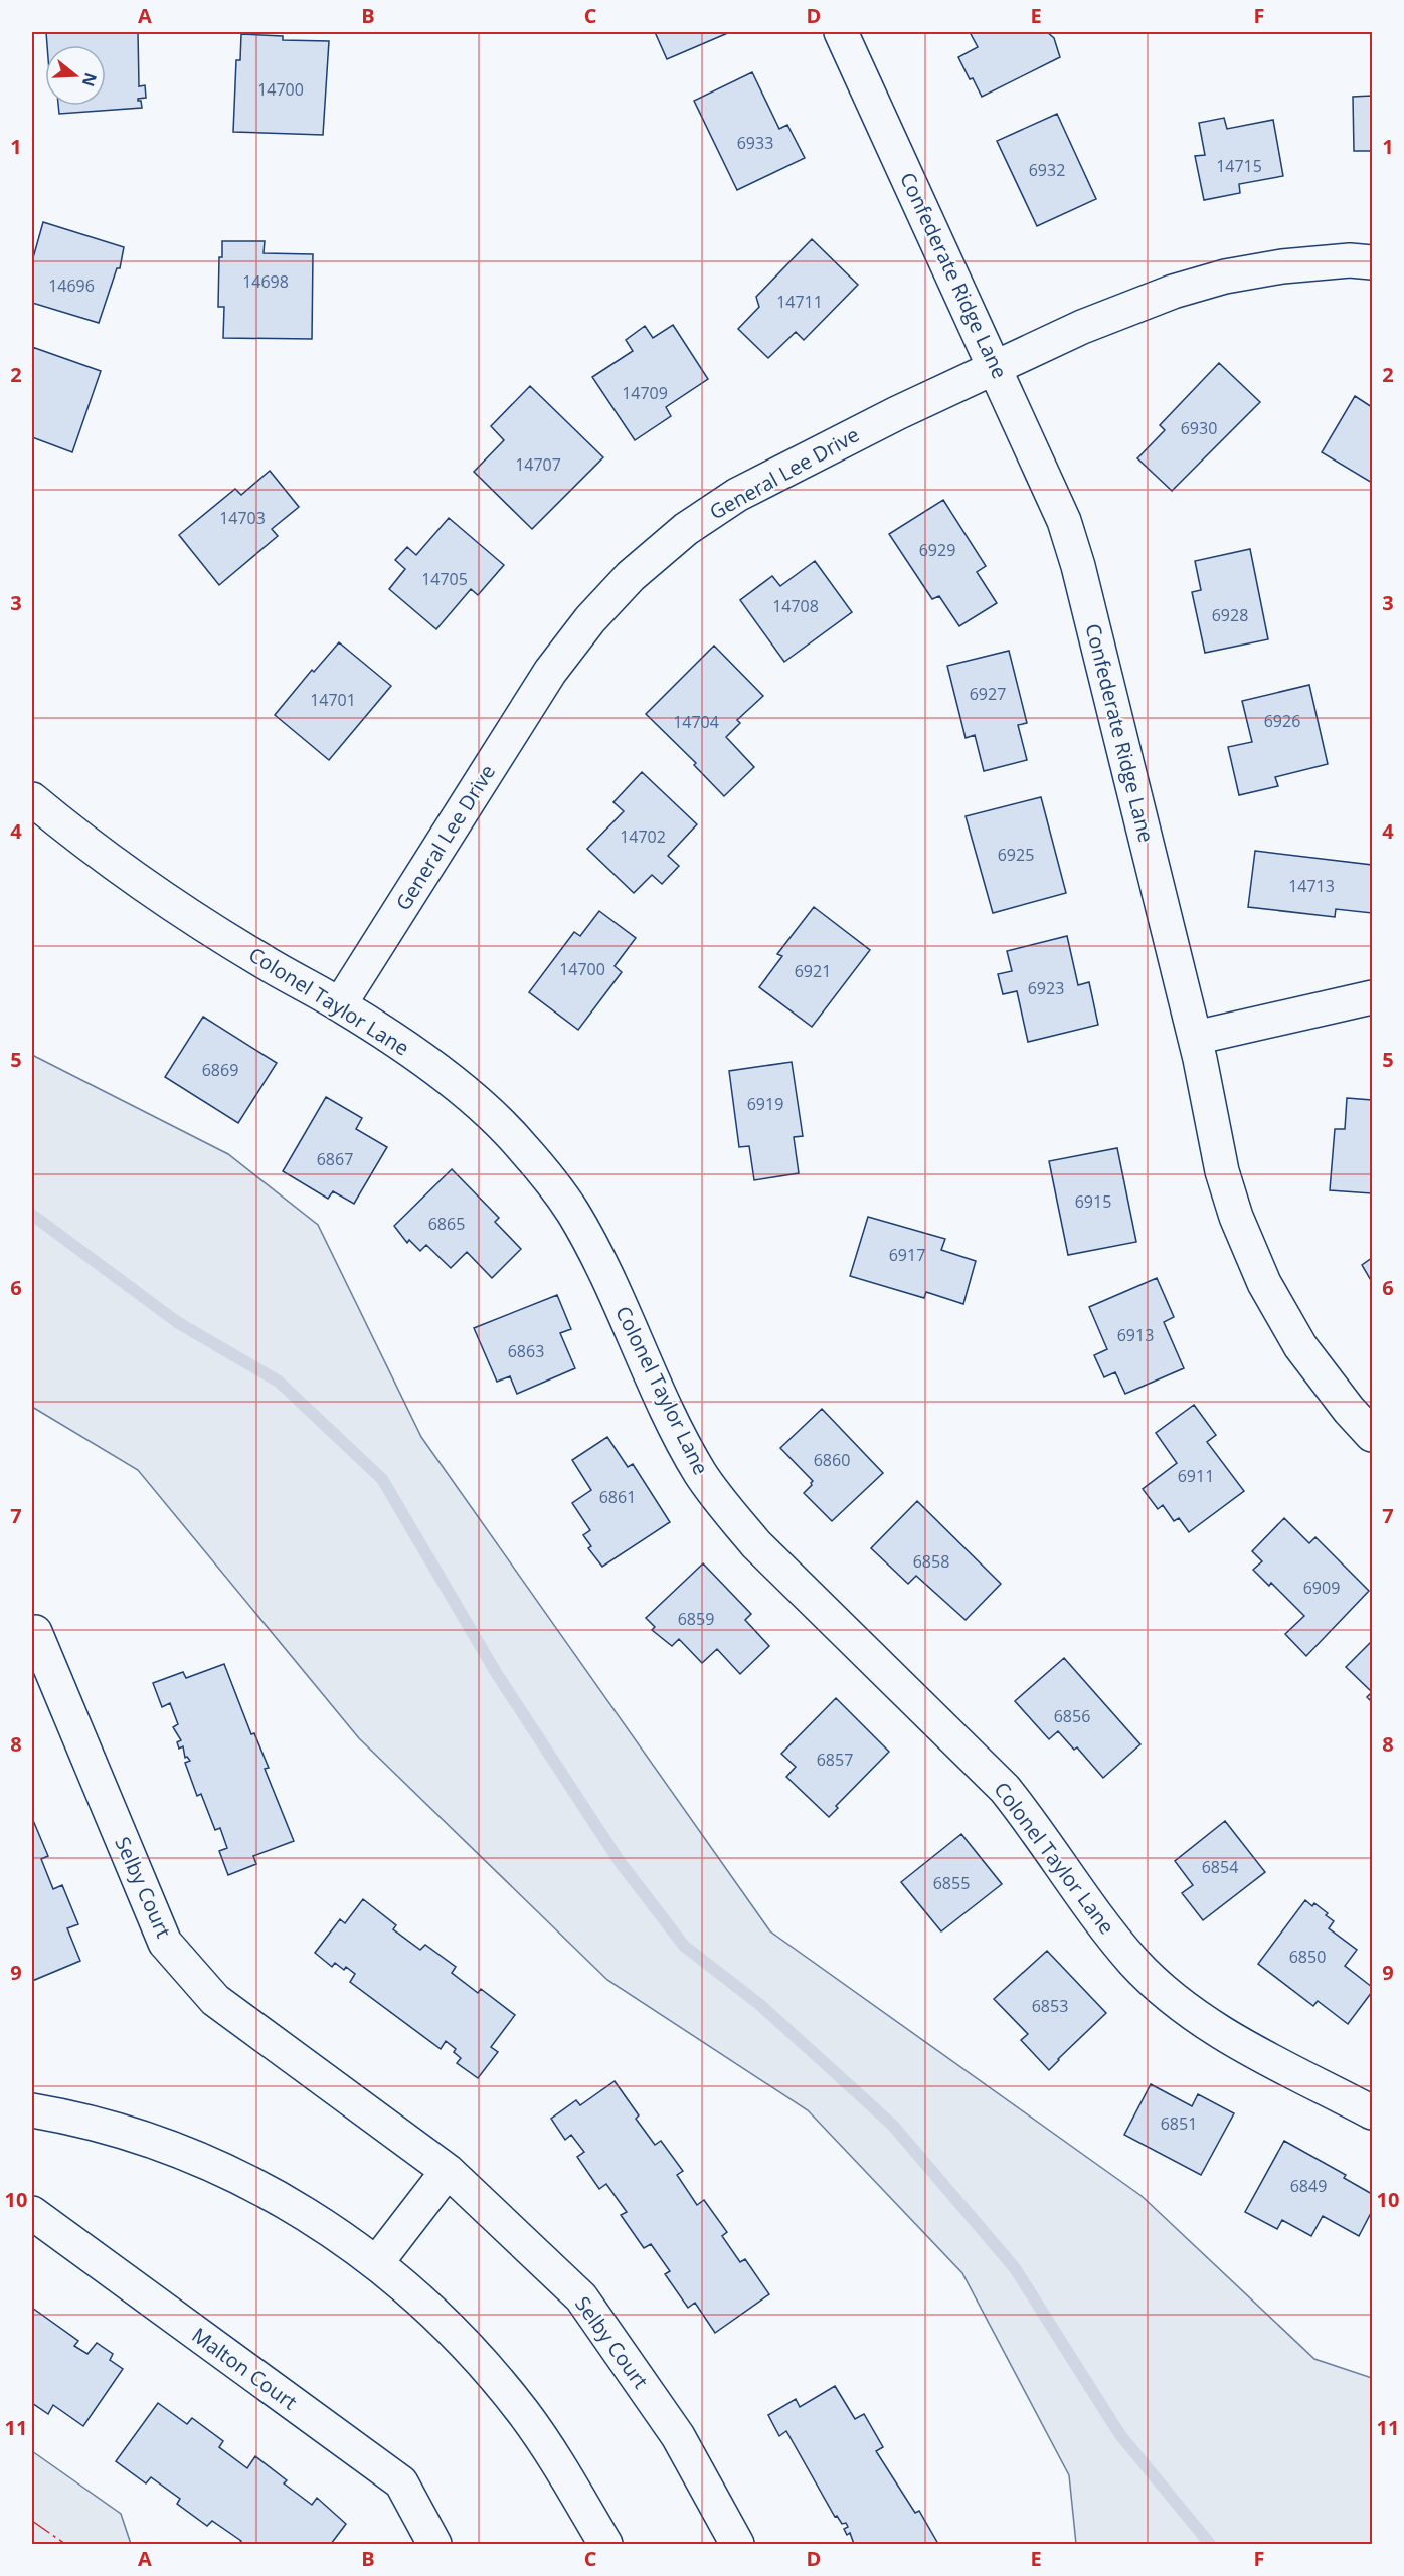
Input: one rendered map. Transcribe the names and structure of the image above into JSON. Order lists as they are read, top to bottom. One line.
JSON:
{"streets":{"street":["Confederate Ridge Lane","General Lee Drive","Colonel Taylor Lane","Selby Court","Malton Court"]},"crossings":[["Confederate Ridge Lane","General Lee Drive"],["General Lee Drive","Colonel Taylor Lane"]],"house_numbers":["14700","6933","14715","6932","14698","14696","14711","14709","6930","14707","14703","6929","14705","14708","6928","6927","14701","6926","14704","14702","6925","14713","14700","6921","6923","6869","6919","6867","6915","6865","6917","6913","6863","6860","6911","6861","6858","6909","6859","6856","6857","6854","6855","6850","6853","6851","6849"],"north":"right","grid":{"columns":["A","B","C","D","E","F"],"rows":["1","2","3","4","5","6","7","8","9","10","11"]}}
